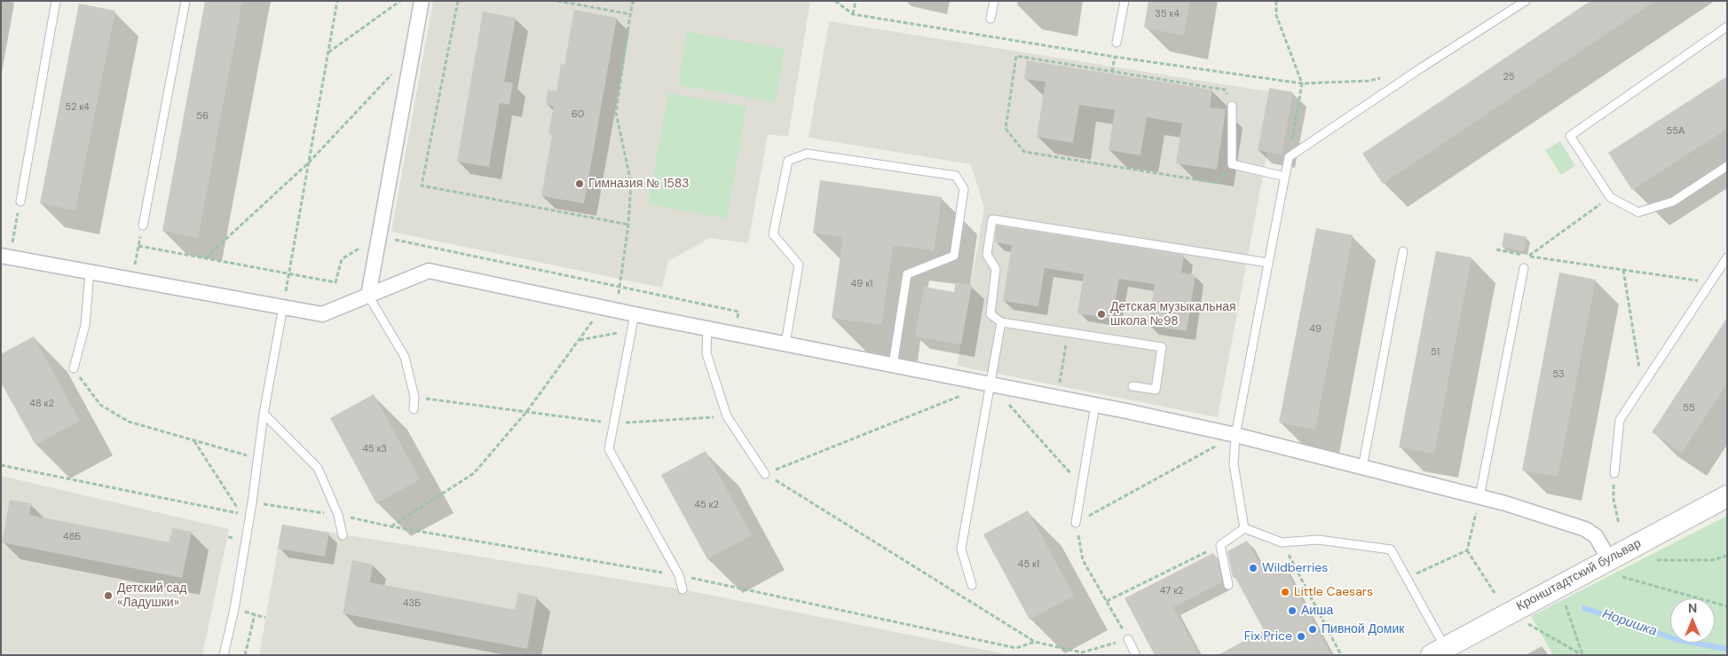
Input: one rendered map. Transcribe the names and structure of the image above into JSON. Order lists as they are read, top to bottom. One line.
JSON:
{"streets":{"main road":["Кронштадтский бульвар"]},"water":["Норишка"],"places":["Гимназия № 1583","Детская музыкальная школа №98","Wildberries","Little Caesars","Детский сад «Ладушки»","Аиша","Пивной Домик","Fix Price"],"house_numbers":["35 к4","25","52 к4","60","56","55А","49 к1","49","51","53","48 к2","55","45 к3","45 к2","48Б","45 к1","47 к2","43Б"],"north":"top"}
